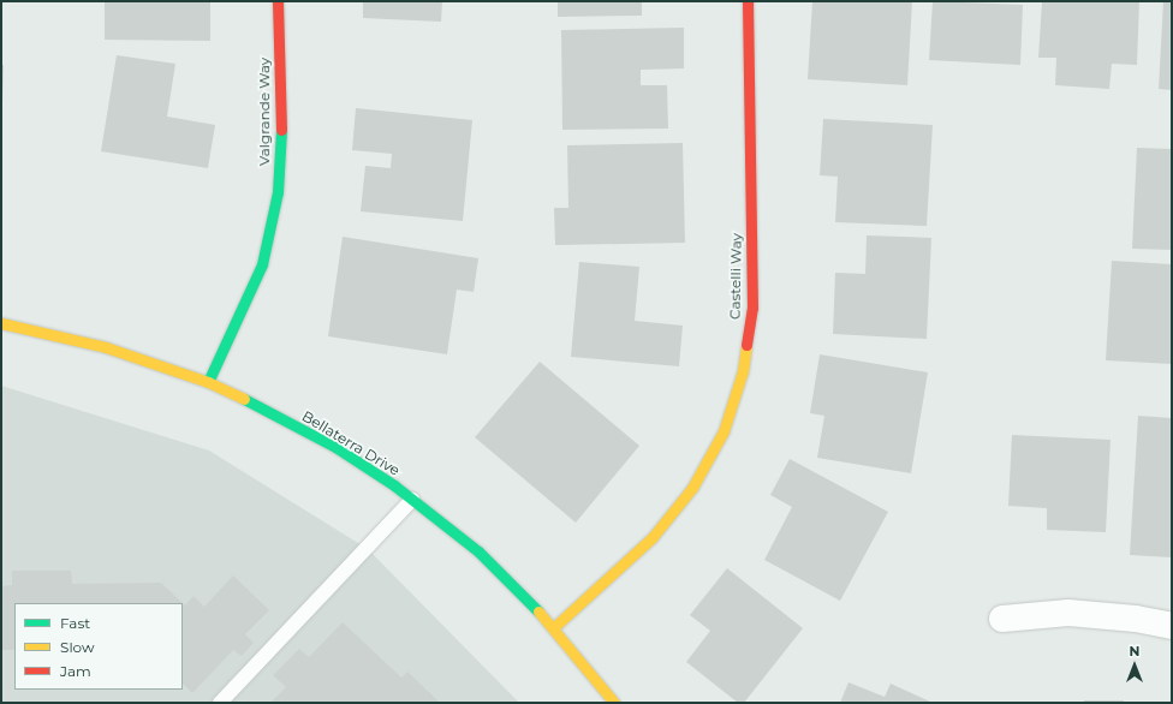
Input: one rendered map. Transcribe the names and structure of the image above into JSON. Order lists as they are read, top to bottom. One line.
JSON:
{"streets":{"street":["Valgrande Way","Castelli Way","Bellaterra Drive"]},"crossings":[["Valgrande Way","Bellaterra Drive"],["Castelli Way","Bellaterra Drive"]],"legend":["Fast","Slow","Jam"],"north":"top"}
